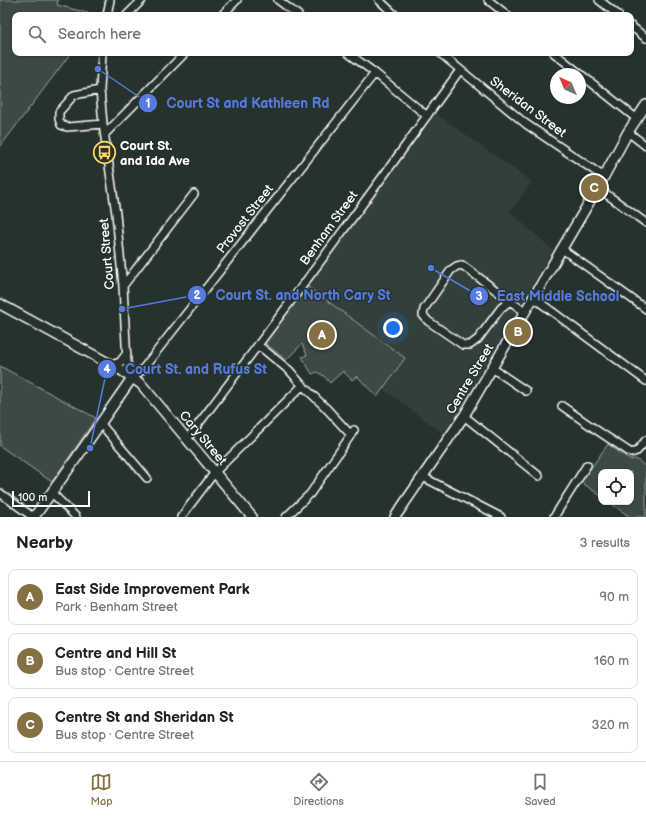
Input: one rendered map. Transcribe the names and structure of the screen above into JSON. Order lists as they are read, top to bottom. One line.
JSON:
{"streets":{"main road":["Centre Street","Cary Street"],"street":["Sheridan Street","Provost Street","Benham Street","Court Street"]},"crossings":[["Sheridan Street","Benham Street"],["Sheridan Street","Centre Street"],["Provost Street","Court Street"],["Provost Street","Cary Street"],["Benham Street","Cary Street"],["Court Street","Cary Street"]],"places":{"other":["Court St and Kathleen Rd","East Middle School","Court St. and North Cary St","Court St. and Rufus St"],"bus stop":["Court St. and Ida Ave"]},"scale_bar":"100 m","north":"top left","page":{"search":"Search here","pins":["C","B","A"],"scale":"100 m","heading":["Nearby","3 results"],"list":[{"mark":"A","name":"East Side Improvement Park","note":"Park · Benham Street","value":"90 m"},{"mark":"B","name":"Centre and Hill St","note":"Bus stop · Centre Street","value":"160 m"},{"mark":"C","name":"Centre St and Sheridan St","note":"Bus stop · Centre Street","value":"320 m"}],"nav":["Map","Directions","Saved"]}}
